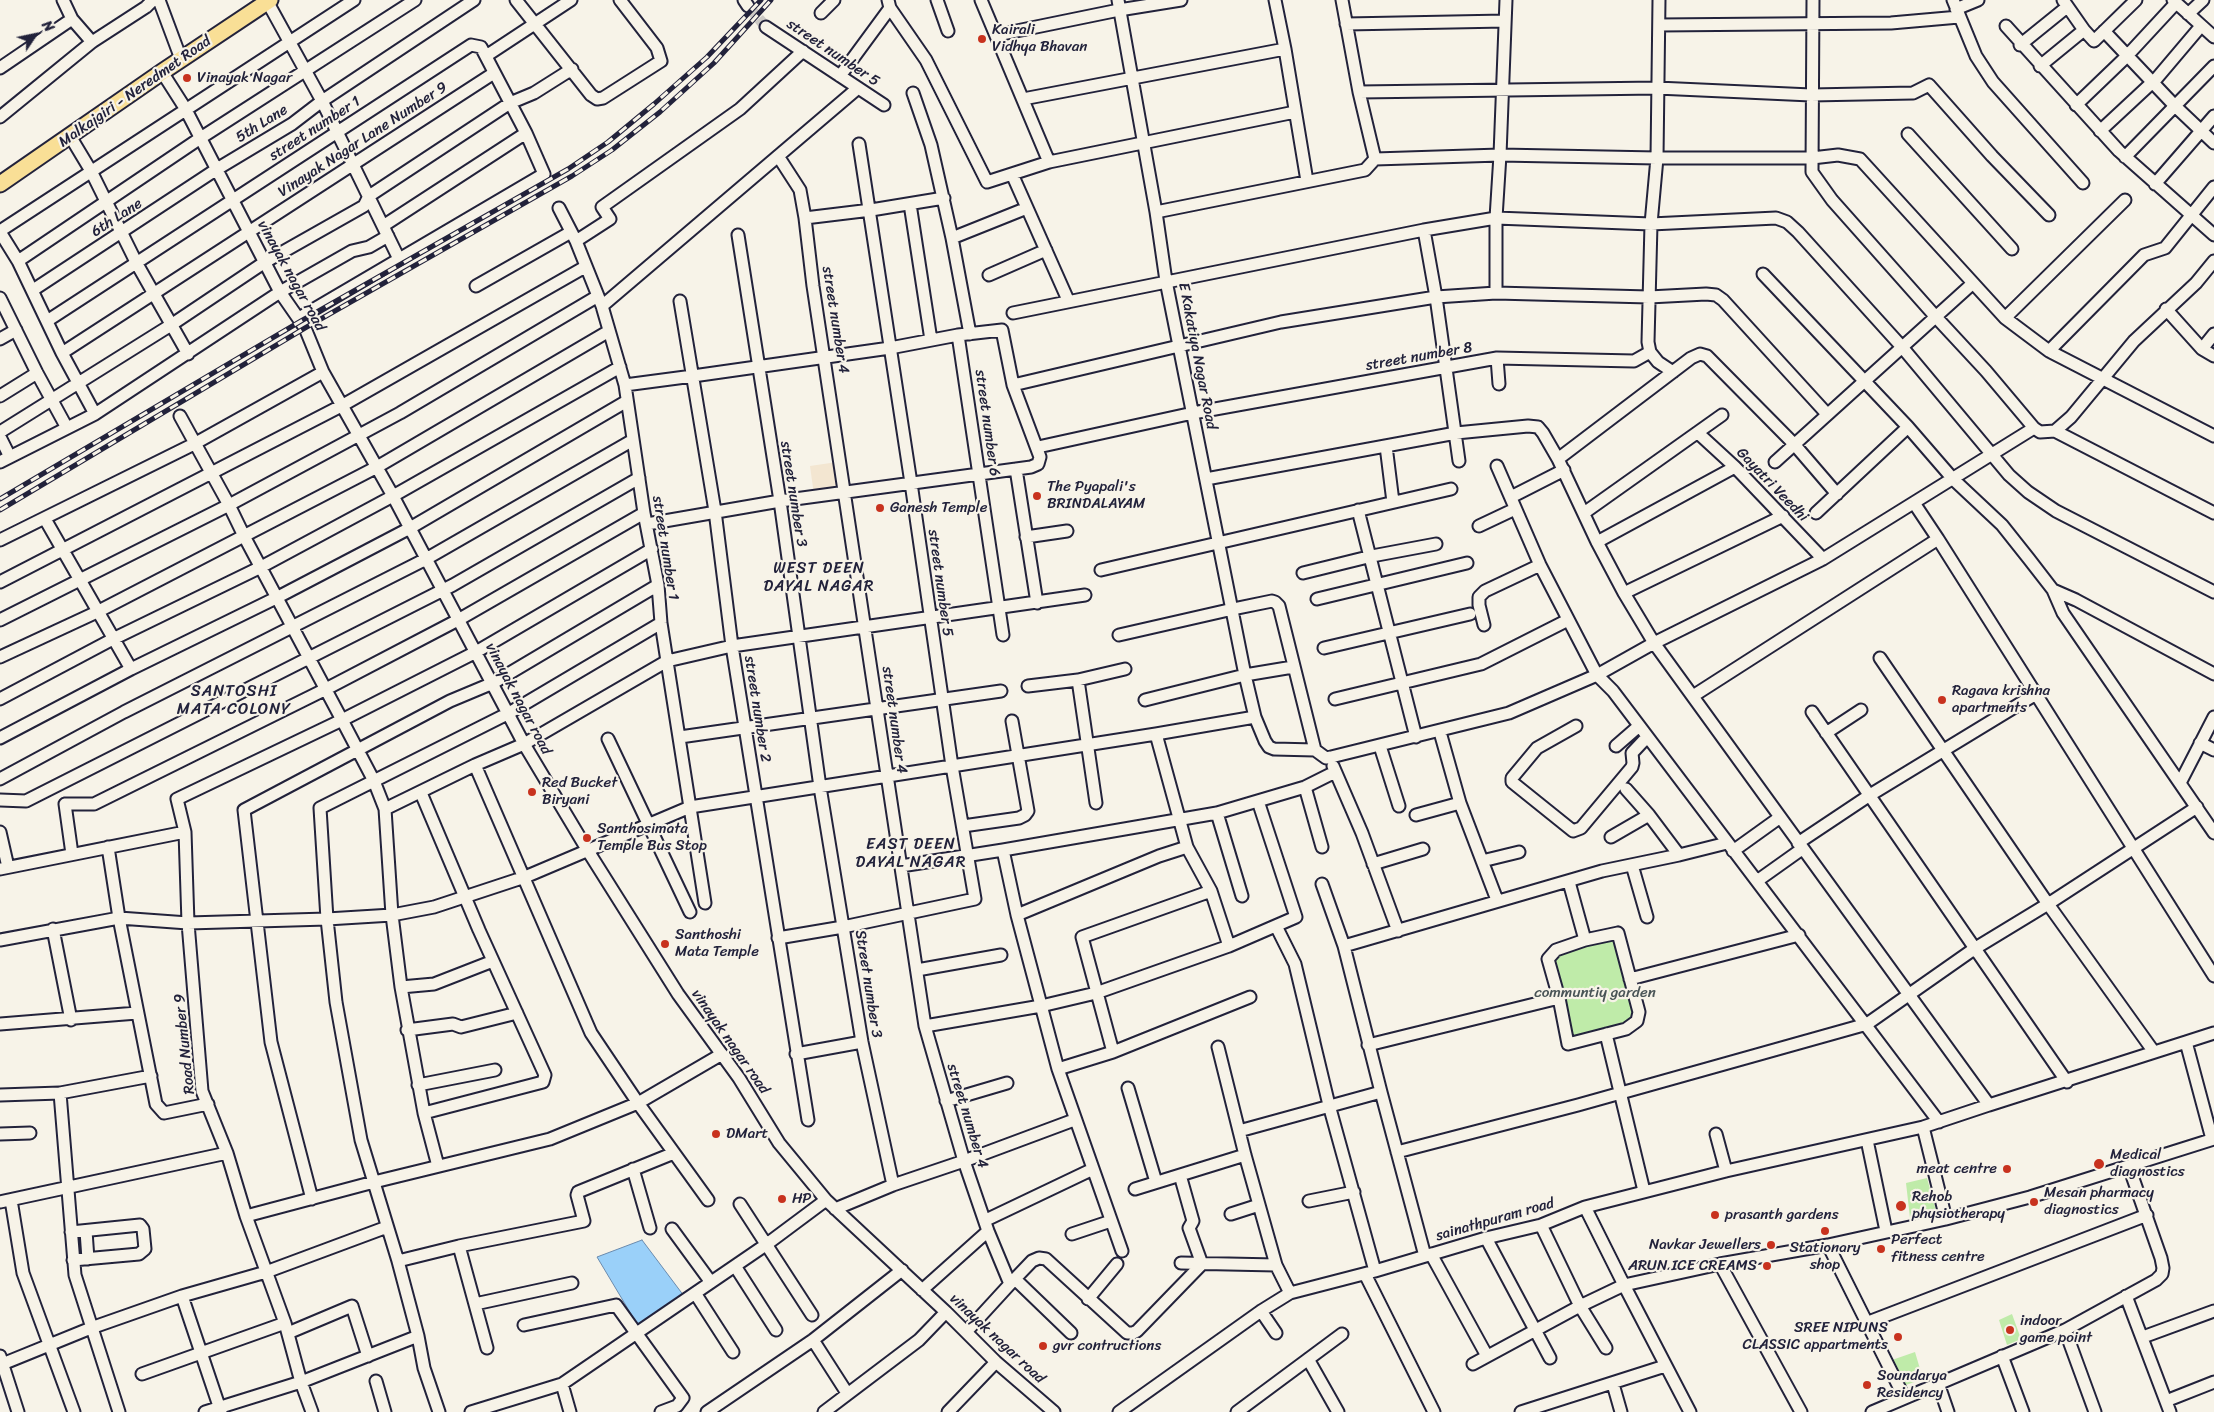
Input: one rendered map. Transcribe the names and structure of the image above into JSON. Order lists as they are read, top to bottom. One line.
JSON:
{"streets":{"main road":["Malkajgiri - Neredmet Road"],"street":["street number 5","5th Lane","street number 1","Vinayak Nagar Lane Number 9","6th Lane","vinayak nagar road","street number 4","E Kakatiya Nagar Road","street number 8","street number 6","Gayatri Veedhi","street number 3","street number 2","Street number 3","Road Number 9","sainathpuram road"]},"crossings":[["street number 5","street number 4"],["Malkajgiri - Neredmet Road","vinayak nagar road"],["5th Lane","6th Lane"],["5th Lane","vinayak nagar road"],["street number 1","vinayak nagar road"],["Vinayak Nagar Lane Number 9","vinayak nagar road"],["6th Lane","vinayak nagar road"],["E Kakatiya Nagar Road","street number 8"],["street number 3","Street number 3"]],"districts":["WEST DEEN DAYAL NAGAR","SANTOSHI MATA COLONY","EAST DEEN DAYAL NAGAR"],"parks":["communtiy garden"],"places":["Kairali Vidhya Bhavan","Vinayak Nagar","The Pyapali's BRINDALAYAM","Ganesh Temple","Ragava krishna apartments","Red Bucket Biryani","Santhosimata Temple Bus Stop","Santhoshi Mata Temple","DMart","Medical diagnostics","meat centre","HP","Mesan pharmacy diagnostics","Rehob physiotherapy","prasanth gardens","Stationary shop","Navkar Jewellers","Perfect fitness centre","ARUN ICE CREAMS","indoor game point","SREE NIPUNS CLASSIC appartments","gvr contructions","Soundarya Residency"],"north":"top right"}
